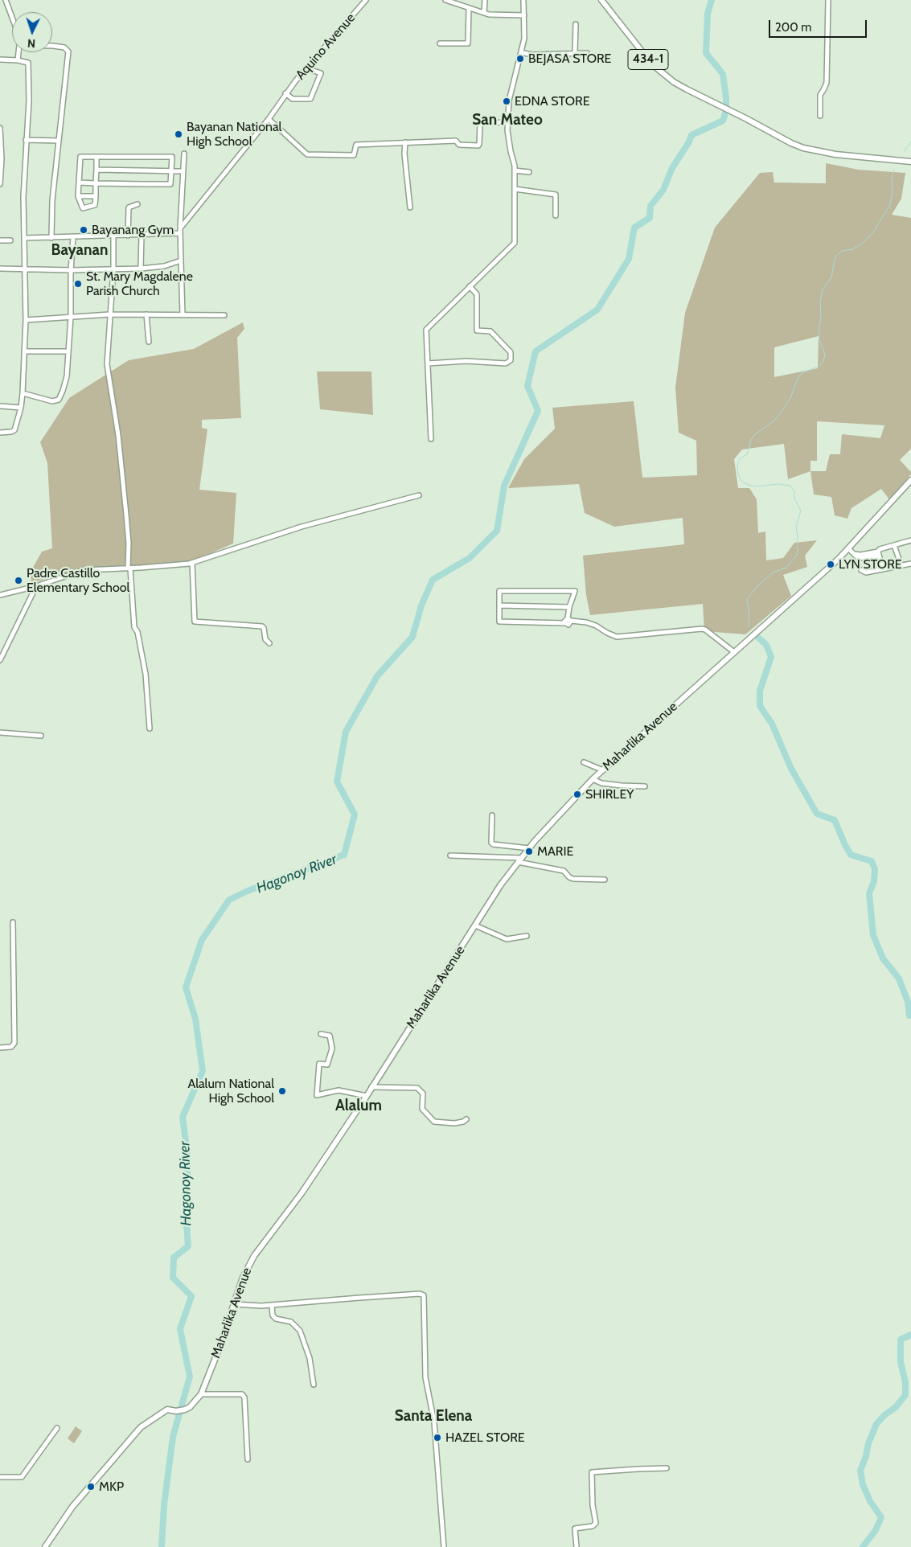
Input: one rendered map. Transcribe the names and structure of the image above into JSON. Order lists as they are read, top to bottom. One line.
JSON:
{"streets":{"main road":["434-1","Maharlika Avenue"],"street":["Aquino Avenue"]},"districts":["San Mateo","Bayanan","Alalum","Santa Elena"],"water":["Hagonoy River"],"places":["BEJASA STORE","EDNA STORE","Bayanan National High School","Bayanang Gym","St. Mary Magdalene Parish Church","LYN STORE","Padre Castillo Elementary School","SHIRLEY","MARIE","Alalum National High School","HAZEL STORE","MKP"],"scale_bar":"200 m","north":"bottom"}
